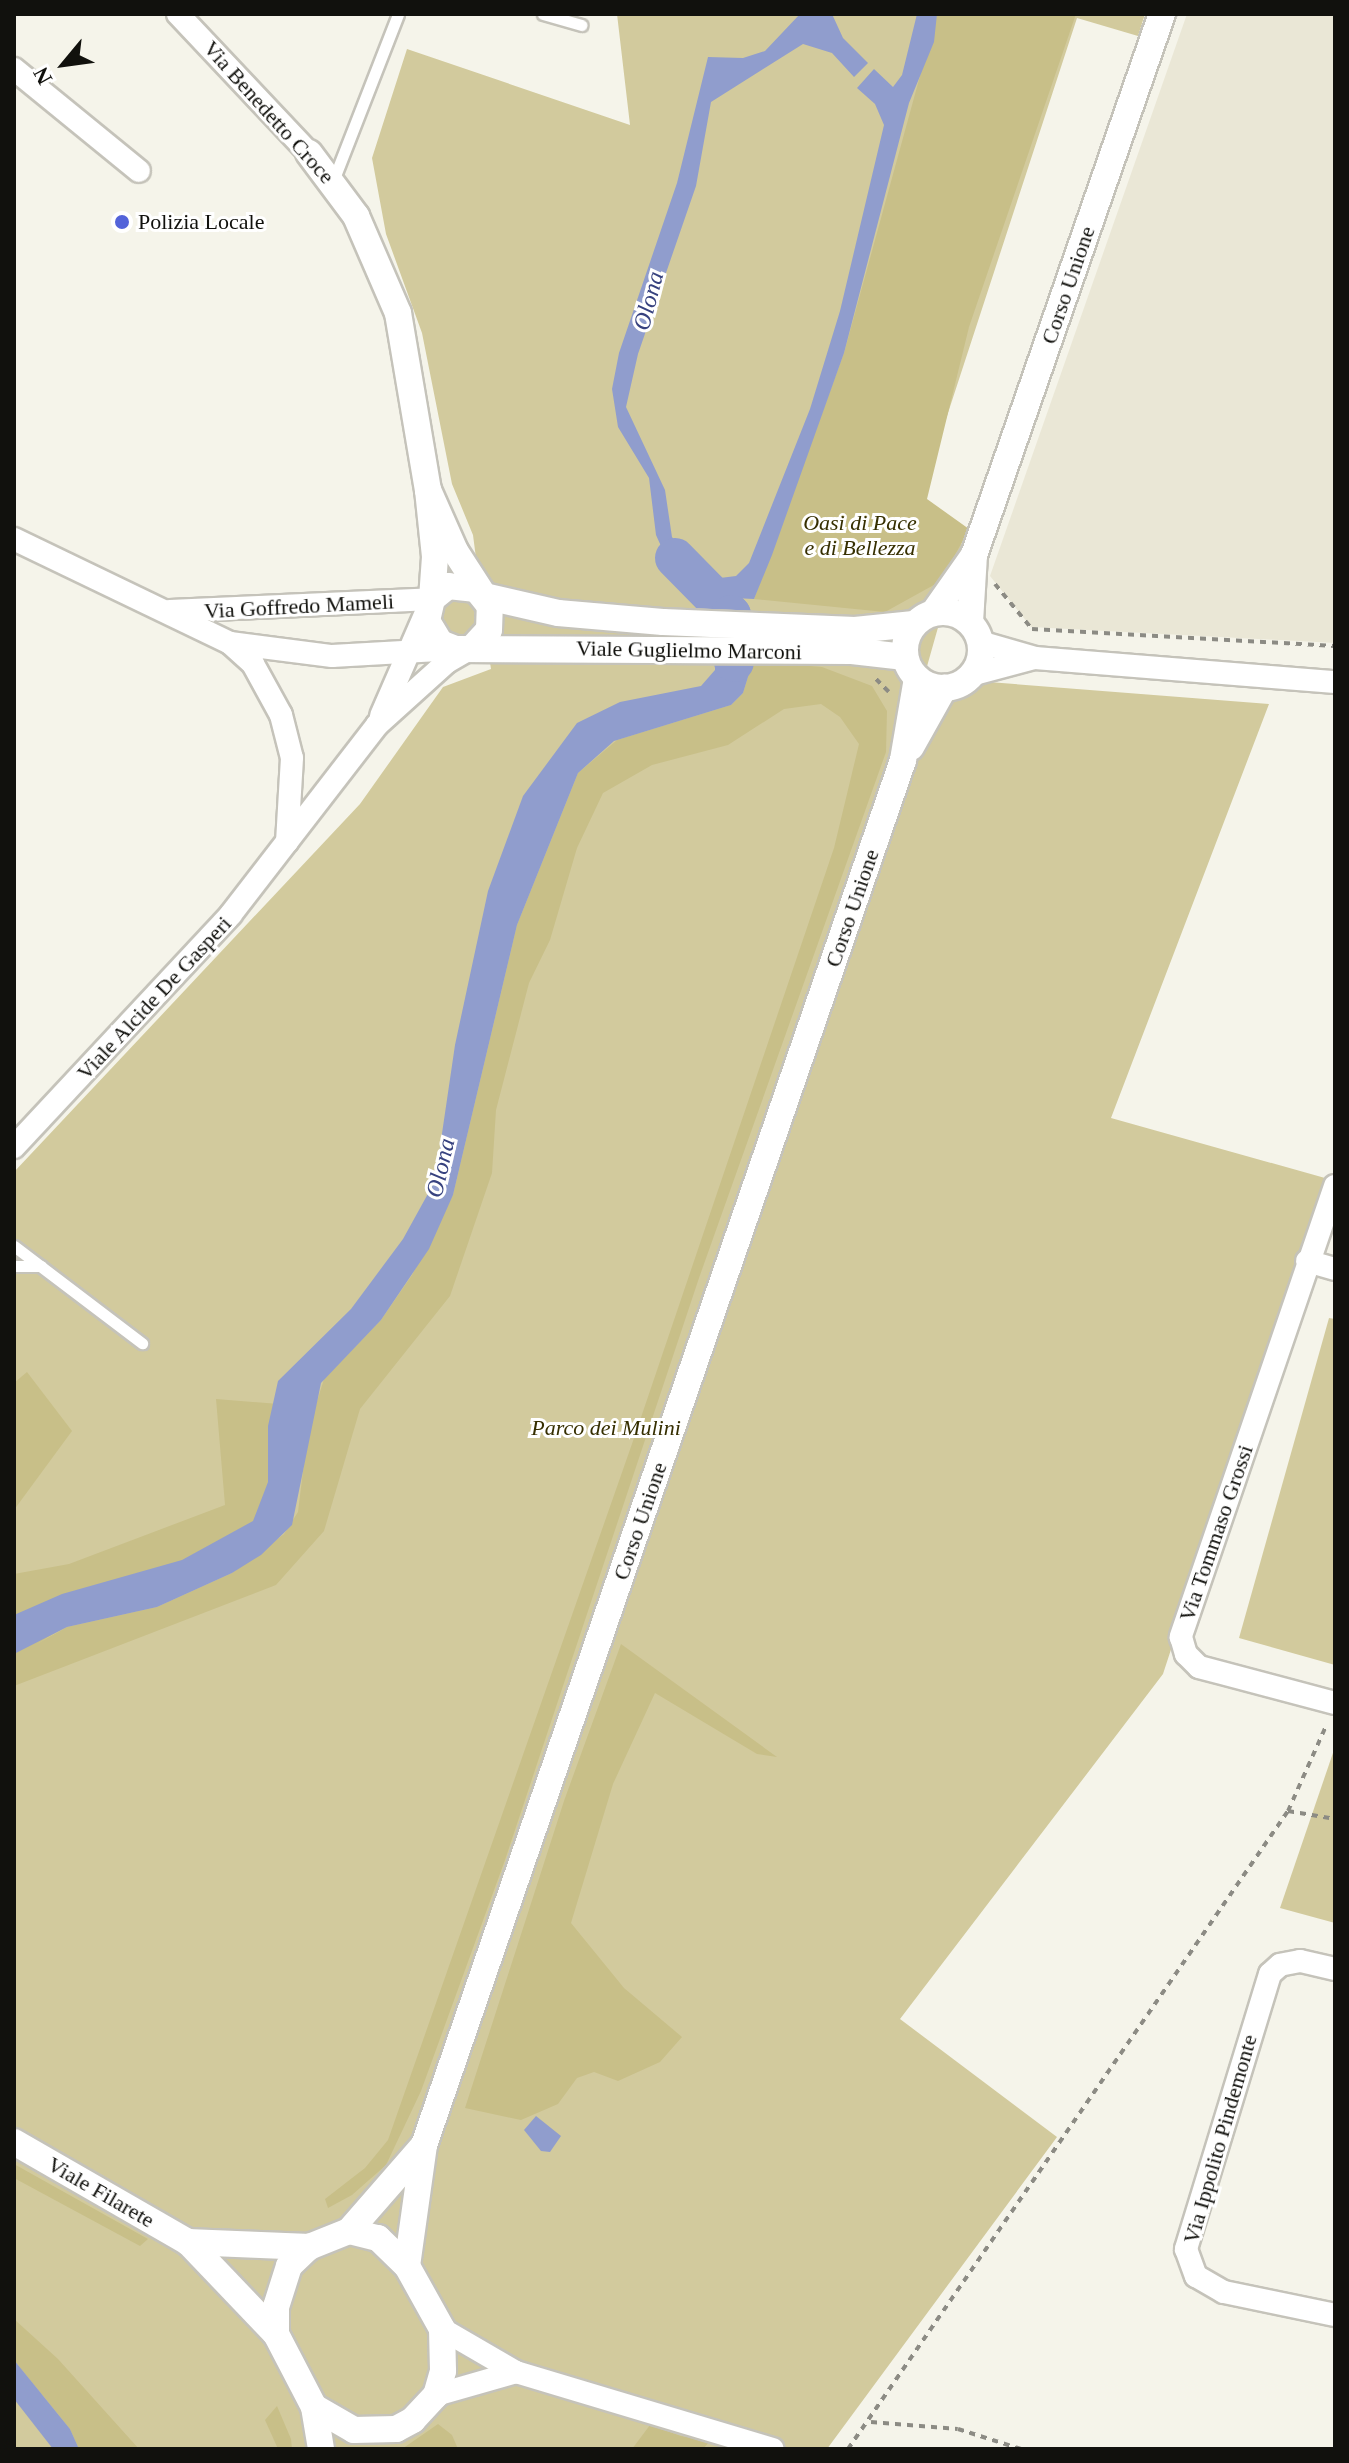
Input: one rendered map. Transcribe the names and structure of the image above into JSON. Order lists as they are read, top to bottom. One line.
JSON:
{"streets":{"street":["Via Benedetto Croce","Corso Unione","Via Goffredo Mameli","Viale Guglielmo Marconi","Viale Alcide De Gasperi","Via Tommaso Grossi","Via Ippolito Pindemonte","Viale Filarete"]},"crossings":[["Via Benedetto Croce","Via Goffredo Mameli"],["Via Benedetto Croce","Viale Guglielmo Marconi"],["Corso Unione","Viale Guglielmo Marconi"],["Corso Unione","Viale Filarete"],["Via Goffredo Mameli","Viale Guglielmo Marconi"],["Via Goffredo Mameli","Viale Alcide De Gasperi"]],"water":["Olona"],"parks":["Oasi di Pace e di Bellezza","Parco dei Mulini"],"places":["Polizia Locale"],"north":"bottom left"}
